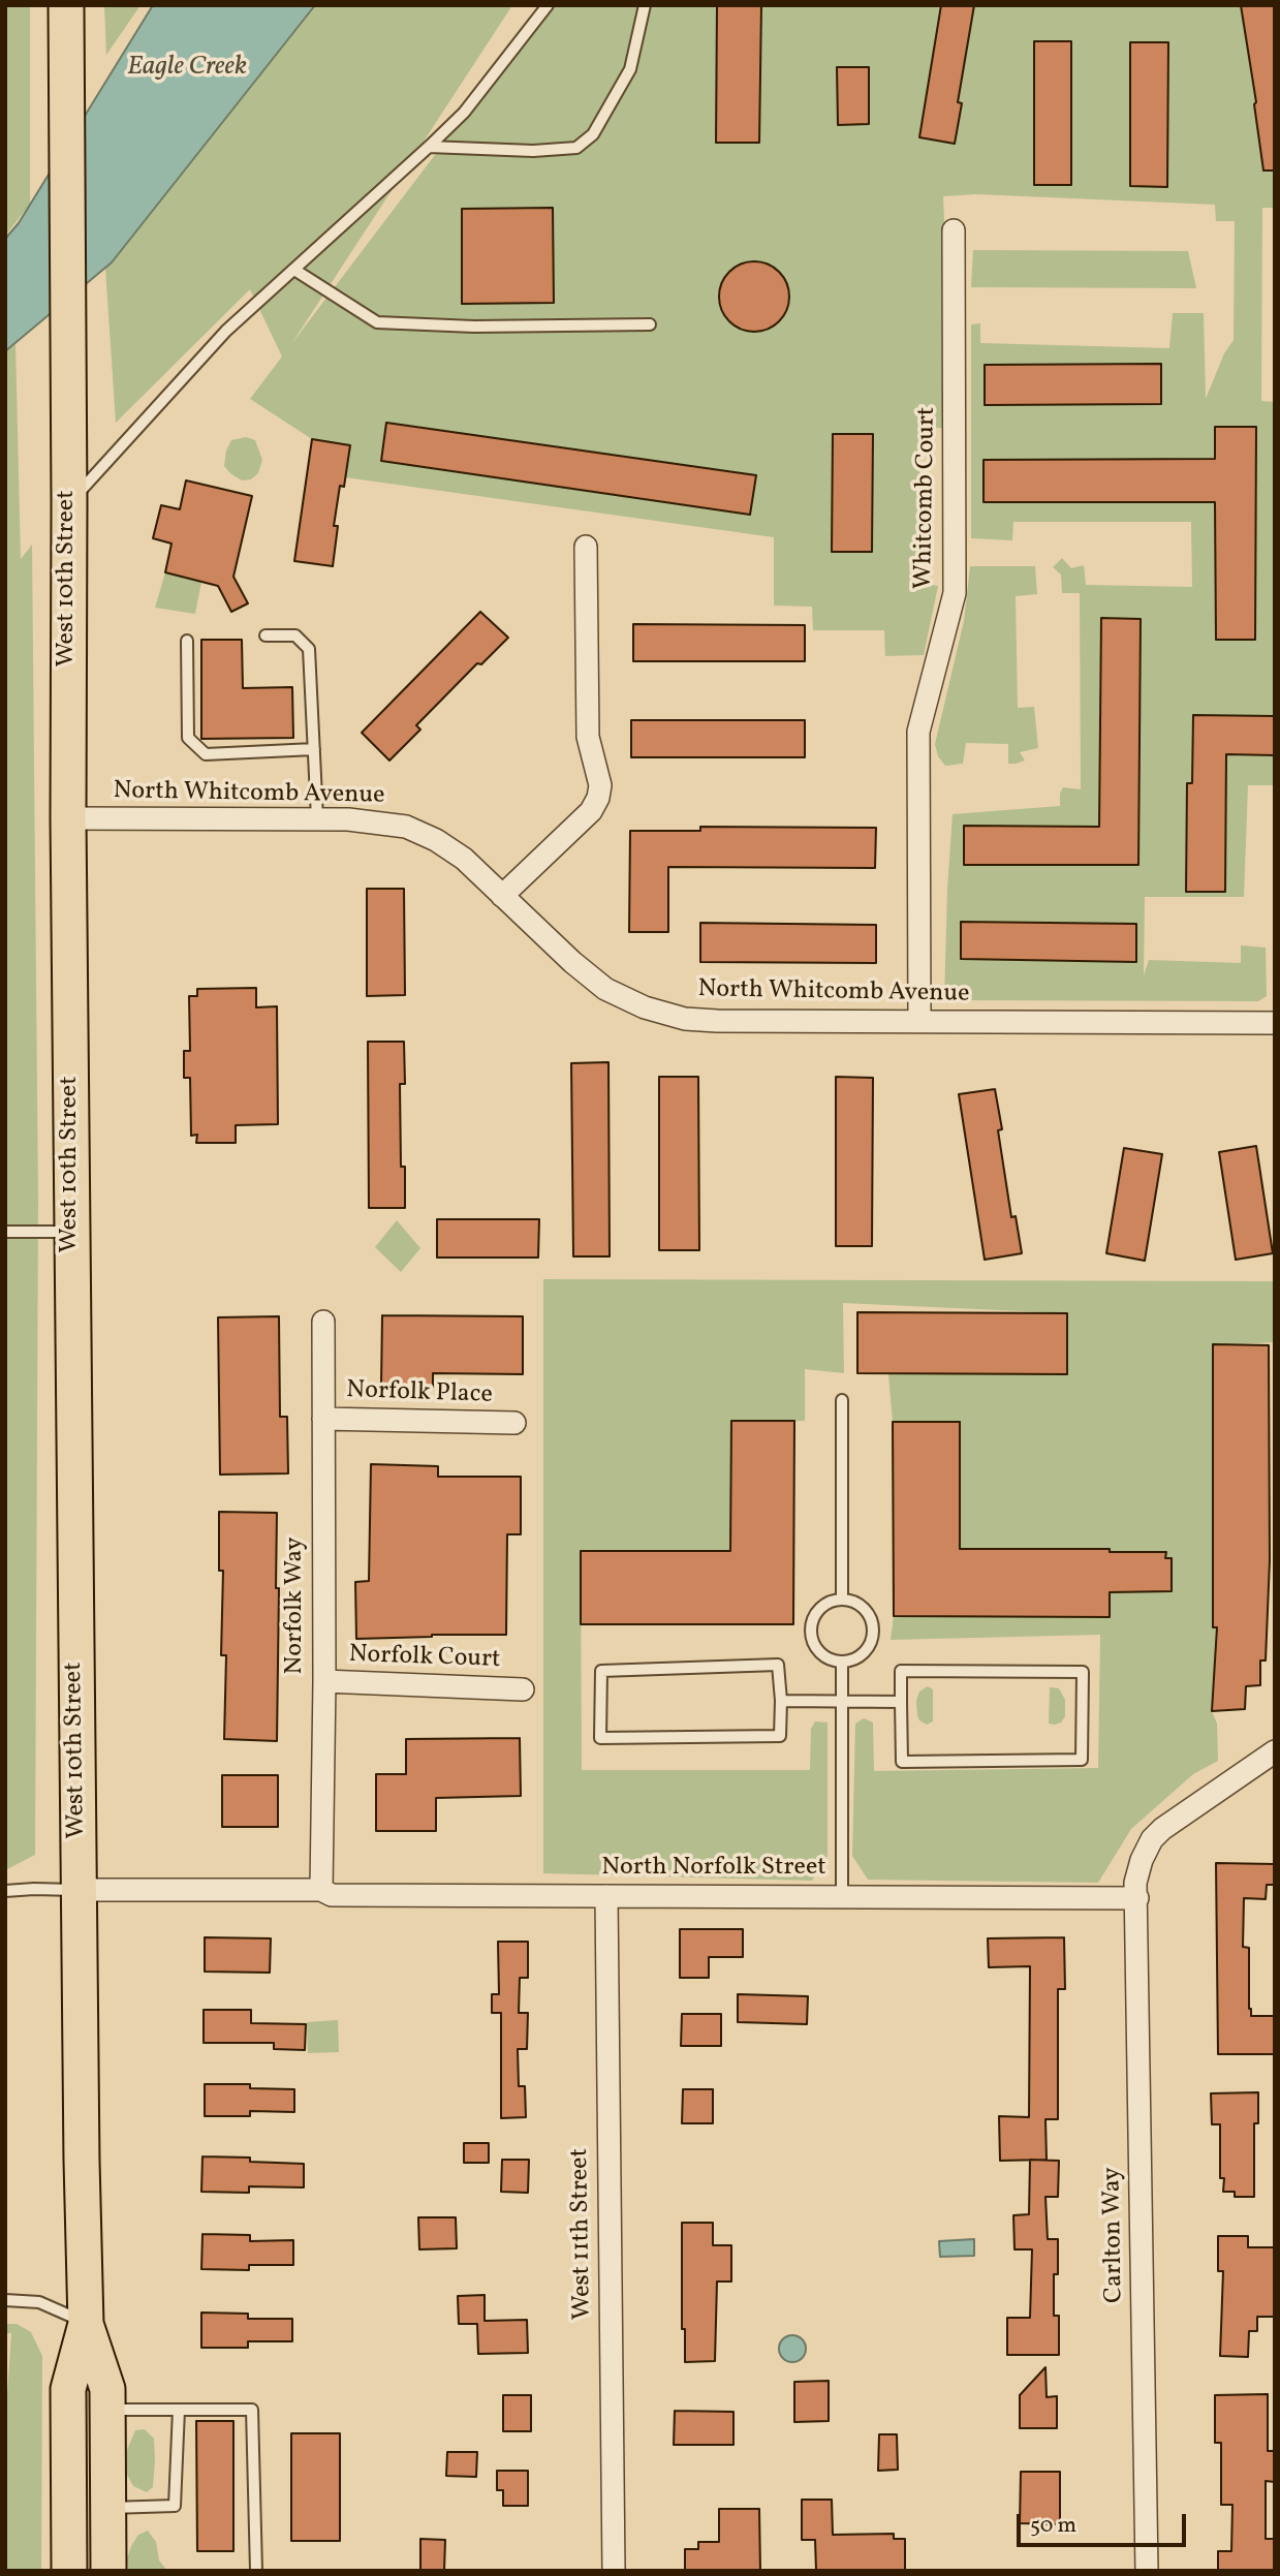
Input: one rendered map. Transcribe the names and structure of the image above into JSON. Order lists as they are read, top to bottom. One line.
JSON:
{"streets":{"main road":["West 10th Street"],"street":["Whitcomb Court","North Whitcomb Avenue","Norfolk Place","Norfolk Way","Norfolk Court","North Norfolk Street","West 11th Street","Carlton Way"]},"crossings":[["Whitcomb Court","North Whitcomb Avenue"],["West 10th Street","North Whitcomb Avenue"],["West 10th Street","North Norfolk Street"],["Norfolk Place","Norfolk Way"],["Norfolk Way","Norfolk Court"],["Norfolk Way","North Norfolk Street"],["North Norfolk Street","West 11th Street"],["North Norfolk Street","Carlton Way"]],"water":["Eagle Creek"],"scale_bar":"50 m"}
